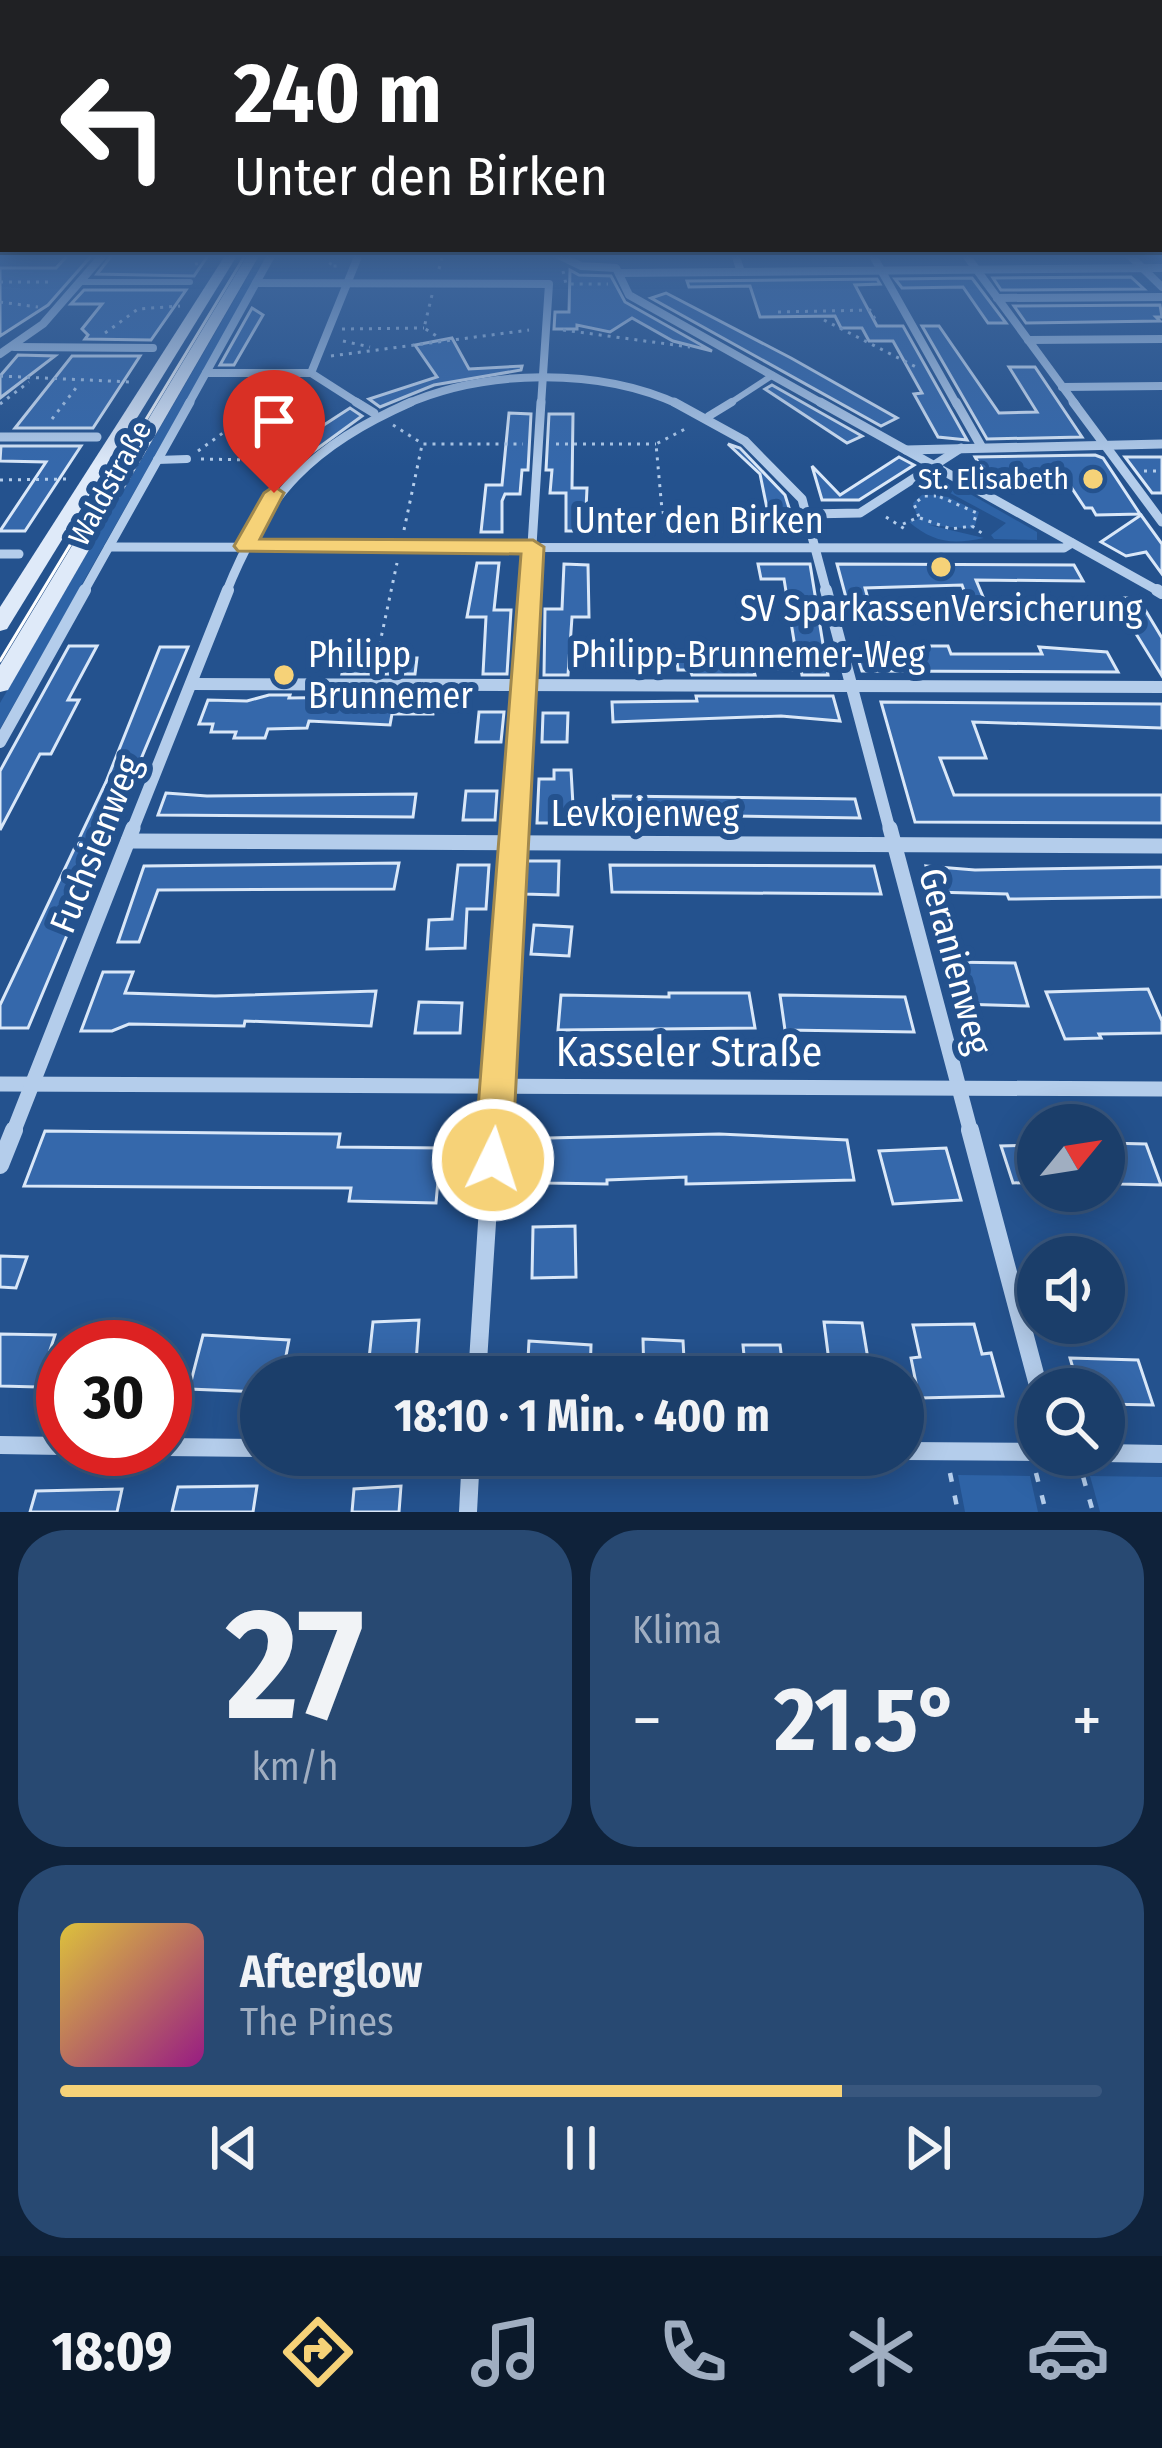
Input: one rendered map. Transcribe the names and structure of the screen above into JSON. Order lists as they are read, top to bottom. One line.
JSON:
{"streets":{"main road":["Waldstraße"],"street":["Unter den Birken","Philipp-Brunnemer-Weg","Levkojenweg","Fuchsienweg","Geranienweg","Kasseler Straße"]},"crossings":[["Waldstraße","Unter den Birken"],["Unter den Birken","Fuchsienweg"],["Unter den Birken","Geranienweg"],["Philipp-Brunnemer-Weg","Fuchsienweg"],["Philipp-Brunnemer-Weg","Geranienweg"],["Levkojenweg","Fuchsienweg"],["Levkojenweg","Geranienweg"],["Fuchsienweg","Geranienweg"],["Fuchsienweg","Kasseler Straße"],["Geranienweg","Kasseler Straße"]],"places":["St. Elisabeth","SV SparkassenVersicherung","Philipp Brunnemer"],"north":"top right","page":{"turn":["240 m","Unter den Birken"],"limit":"30","trip":"18:10 · 1 Min. · 400 m","tile":[["27","km/h"],"Klima"],"heat":["−","21.5°","+"],"song":["Afterglow","The Pines"],"tabs":"18:09"}}
